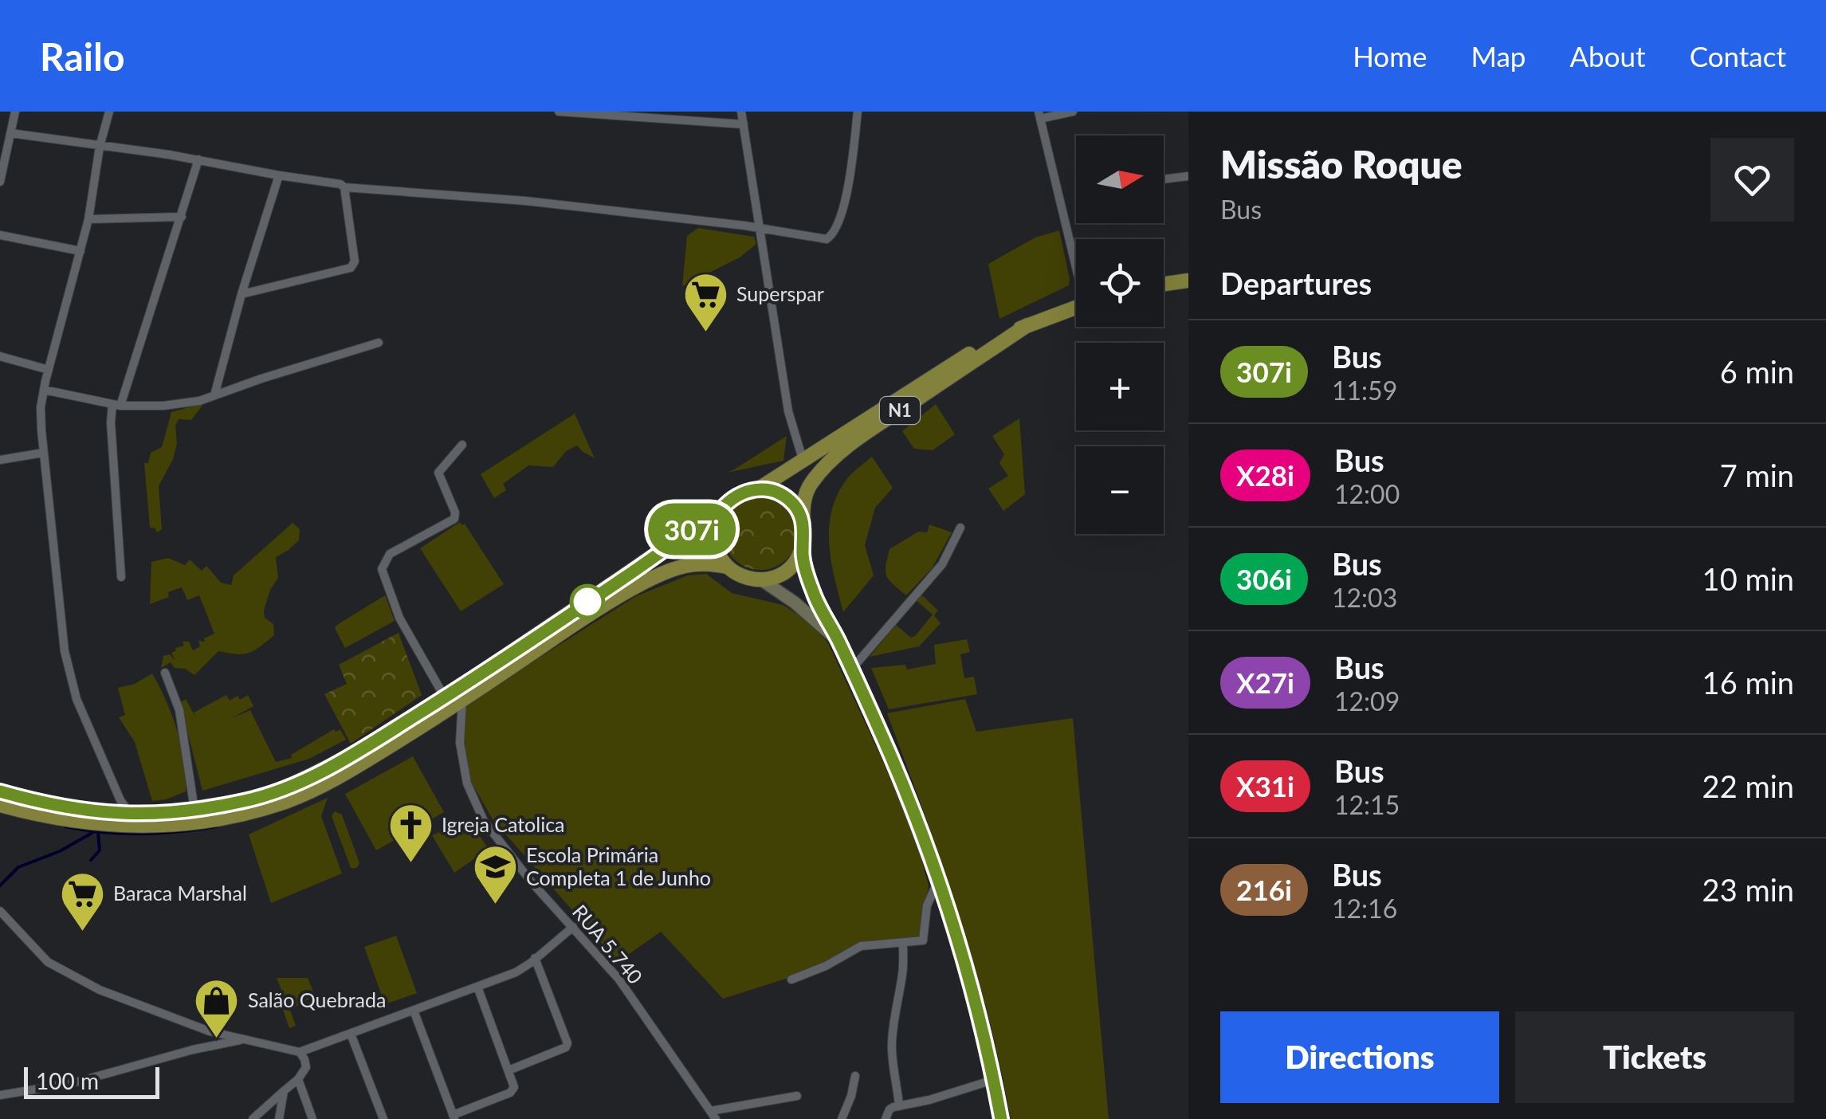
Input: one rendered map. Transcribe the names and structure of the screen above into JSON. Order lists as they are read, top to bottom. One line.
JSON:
{"streets":{"highway":["N1"],"street":["RUA 5.740"]},"places":{"supermarket":["Superspar","Baraca Marshal"],"church":["Igreja Catolica"],"school or university":["Escola Primária Completa 1 de Junho"],"shop":["Salão Quebrada"]},"lines":["bus line 307i"],"scale_bar":"100 m","north":"right","page":{"header":"Railo","nav":["Home","Map","About","Contact"],"on_map":"307i","heading":[["Missão Roque","Bus"],"Departures"],"map_buttons":["+","−"],"list":[{"mark":"307i","name":"Bus","note":"11:59","value":"6 min"},{"mark":"X28i","name":"Bus","note":"12:00","value":"7 min"},{"mark":"306i","name":"Bus","note":"12:03","value":"10 min"},{"mark":"X27i","name":"Bus","note":"12:09","value":"16 min"},{"mark":"X31i","name":"Bus","note":"12:15","value":"22 min"},{"mark":"216i","name":"Bus","note":"12:16","value":"23 min"}],"buttons":["Directions","Tickets"],"scale":"100 m"}}
